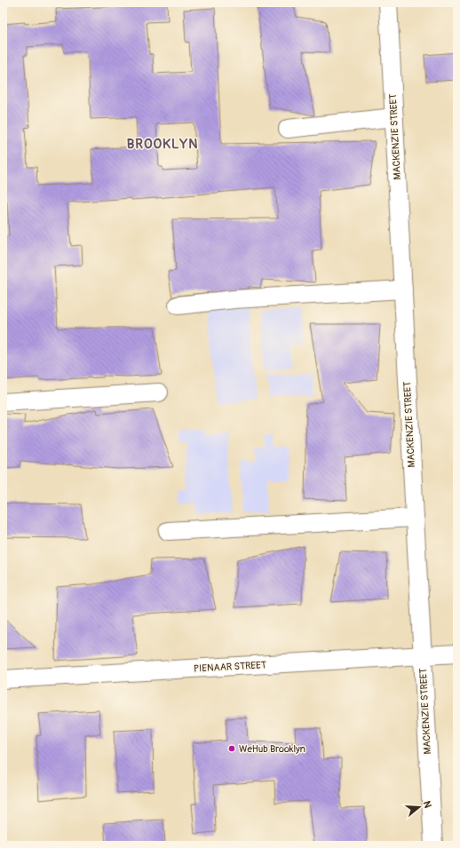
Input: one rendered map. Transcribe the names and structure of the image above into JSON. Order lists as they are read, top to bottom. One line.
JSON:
{"streets":{"street":["MACKENZIE STREET","PIENAAR STREET"]},"crossings":[["MACKENZIE STREET","PIENAAR STREET"]],"districts":["BROOKLYN"],"places":["WeHub Brooklyn"],"north":"right"}
